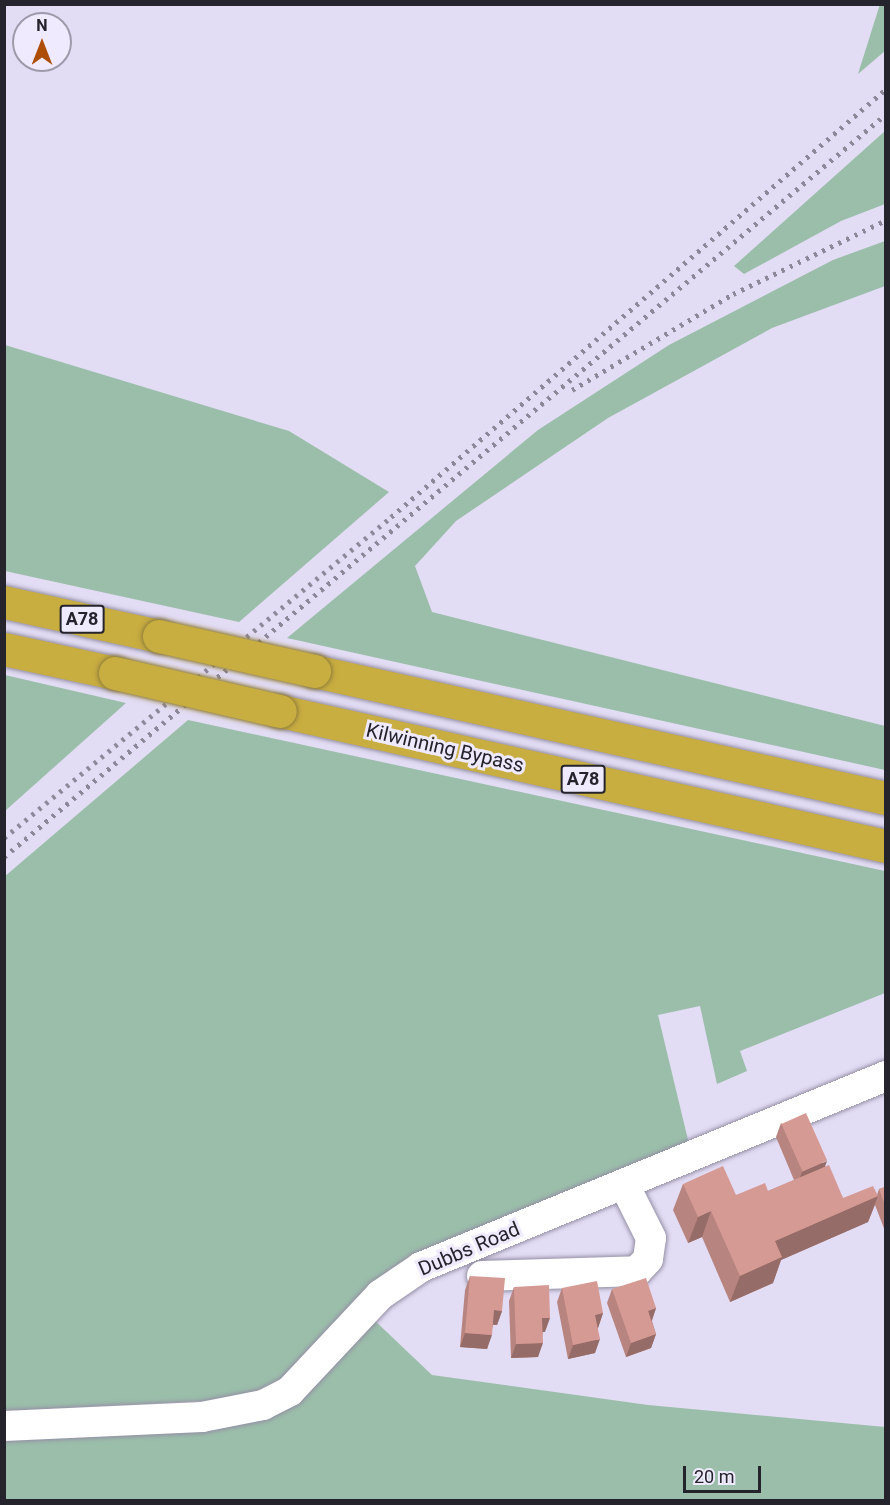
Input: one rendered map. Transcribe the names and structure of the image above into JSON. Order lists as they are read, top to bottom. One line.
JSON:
{"streets":{"highway":["A78","Kilwinning Bypass"],"street":["Dubbs Road"]},"scale_bar":"20 m","north":"top"}
